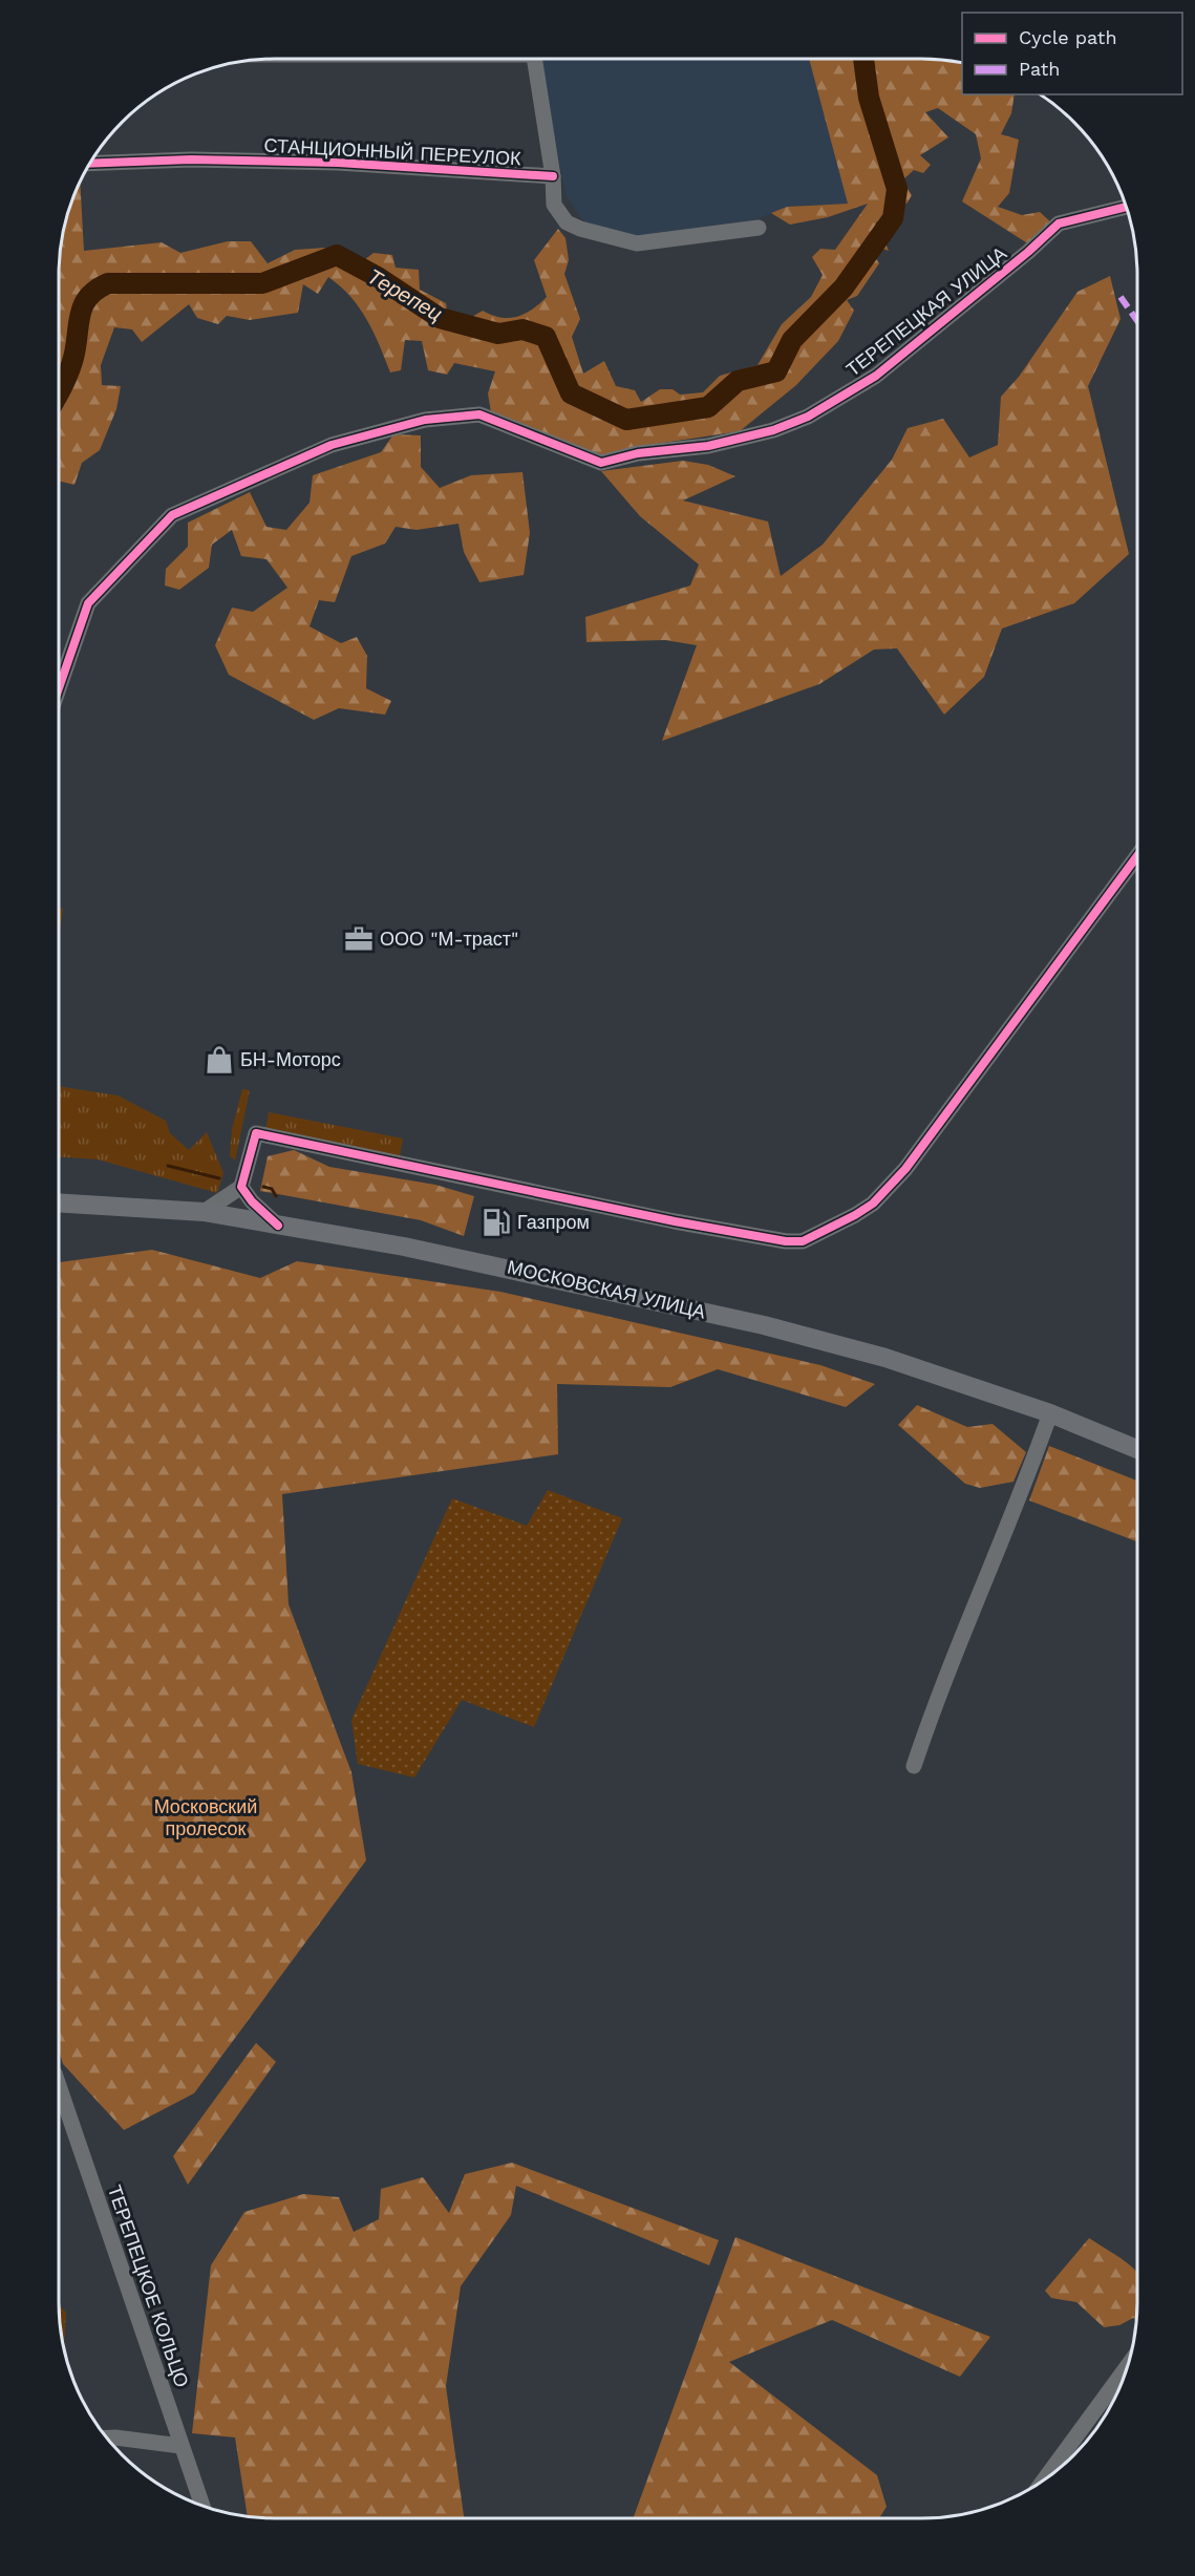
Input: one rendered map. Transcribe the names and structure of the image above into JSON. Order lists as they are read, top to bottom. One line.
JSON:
{"streets":{"main road":["МОСКОВСКАЯ УЛИЦА"],"street":["СТАНЦИОННЫЙ ПЕРЕУЛОК","ТЕРЕПЕЦКАЯ УЛИЦА","ТЕРЕПЕЦКОЕ КОЛЬЦО"]},"water":["Терепец"],"parks":["Московский пролесок"],"places":{"office":["ООО \"М-траст\""],"shop":["БН-Моторс"],"fuel station":["Газпром"]},"legend":["Cycle path","Path"]}
